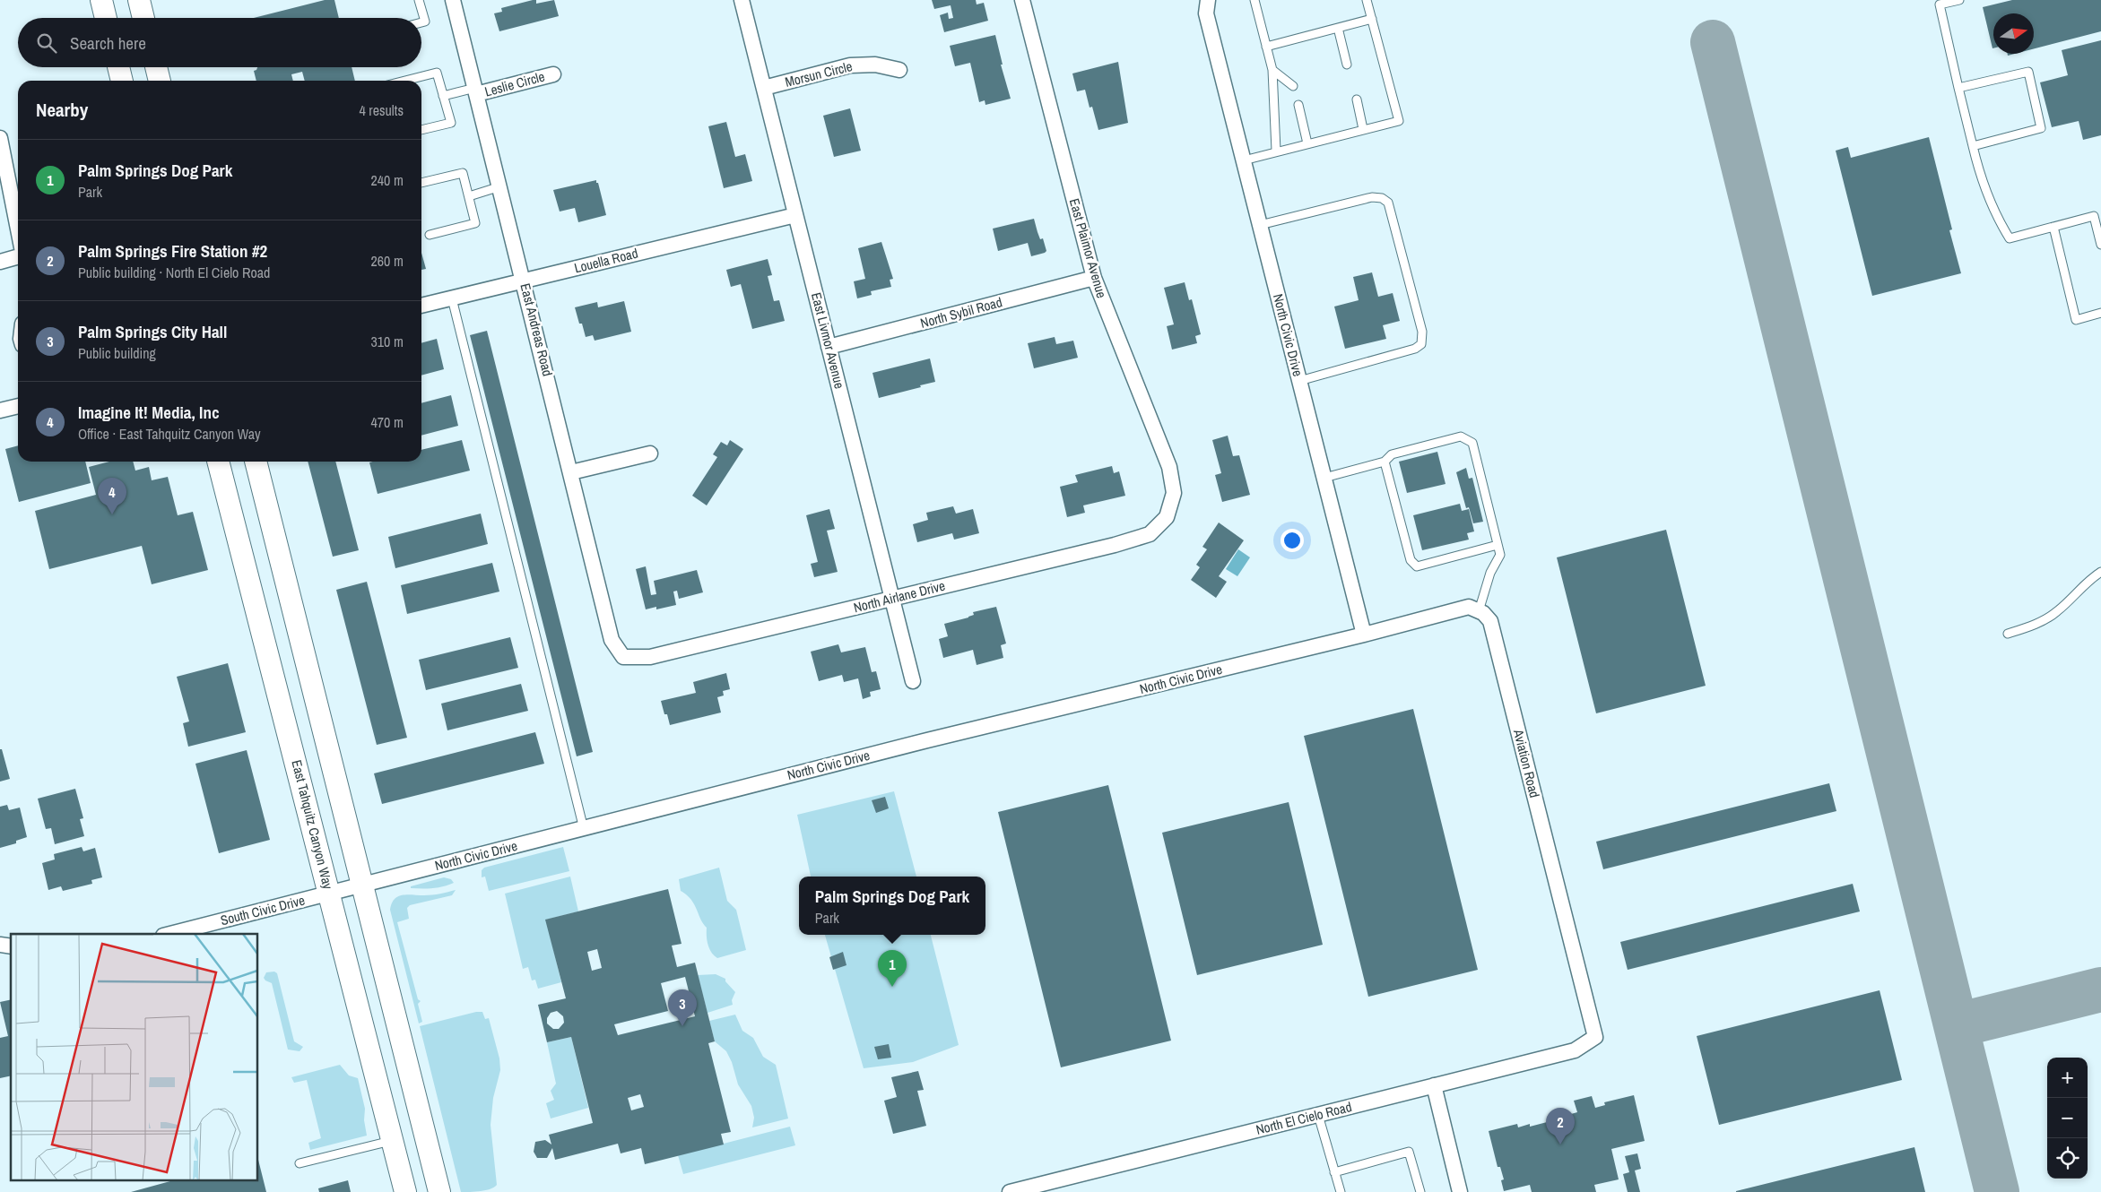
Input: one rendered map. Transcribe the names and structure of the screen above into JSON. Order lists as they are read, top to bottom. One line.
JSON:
{"streets":{"main road":["East Tahquitz Canyon Way"],"street":["Morsun Circle","Leslie Circle","East Plaimor Avenue","Louella Road","North Sybil Road","East Andreas Road","North Civic Drive","East Livmor Avenue","North Airlane Drive","Aviation Road","South Civic Drive","North El Cielo Road"]},"crossings":[["Morsun Circle","East Livmor Avenue"],["Leslie Circle","East Andreas Road"],["East Plaimor Avenue","North Sybil Road"],["East Plaimor Avenue","North Airlane Drive"],["Louella Road","East Andreas Road"],["Louella Road","East Livmor Avenue"],["North Sybil Road","East Livmor Avenue"],["East Andreas Road","North Airlane Drive"],["North Civic Drive","South Civic Drive"],["East Livmor Avenue","North Airlane Drive"],["Aviation Road","North El Cielo Road"],["East Tahquitz Canyon Way","South Civic Drive"]],"north":"right","page":{"search":"Search here","heading":["Nearby","4 results"],"list":[{"mark":"1","name":"Palm Springs Dog Park","note":"Park","value":"240 m"},{"mark":"2","name":"Palm Springs Fire Station #2","note":"Public building · North El Cielo Road","value":"260 m"},{"mark":"3","name":"Palm Springs City Hall","note":"Public building","value":"310 m"},{"mark":"4","name":"Imagine It! Media, Inc","note":"Office · East Tahquitz Canyon Way","value":"470 m"}],"pins":["4","1","3","2"],"popup":["Palm Springs Dog Park","Park"],"map_buttons":["+","−"]}}
